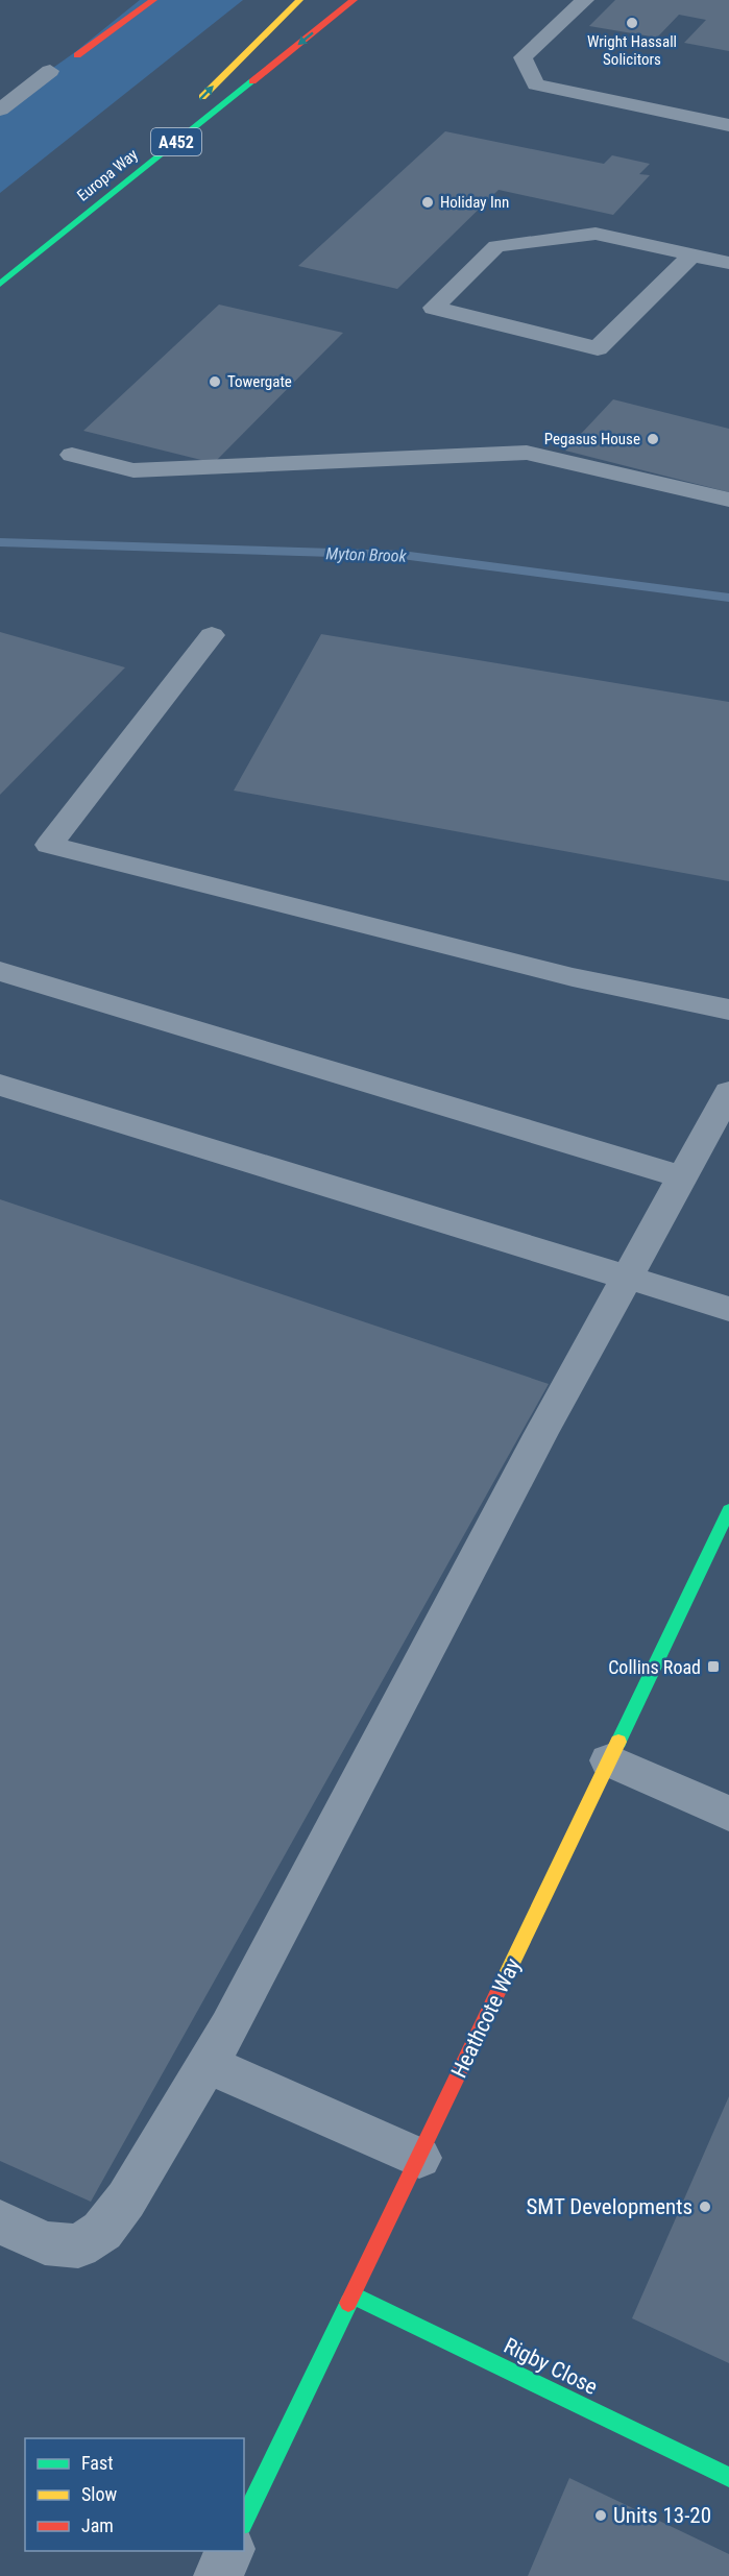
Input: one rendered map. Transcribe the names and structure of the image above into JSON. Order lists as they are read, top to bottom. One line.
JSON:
{"streets":{"main road":["A452","Europa Way","Heathcote Way","Rigby Close"]},"crossings":[["Heathcote Way","Rigby Close"]],"water":["Myton Brook"],"places":{"other":["Wright Hassall Solicitors","Holiday Inn","Towergate","Pegasus House","SMT Developments","Units 13-20"],"transit":["Collins Road"]},"legend":["Fast","Slow","Jam"]}
